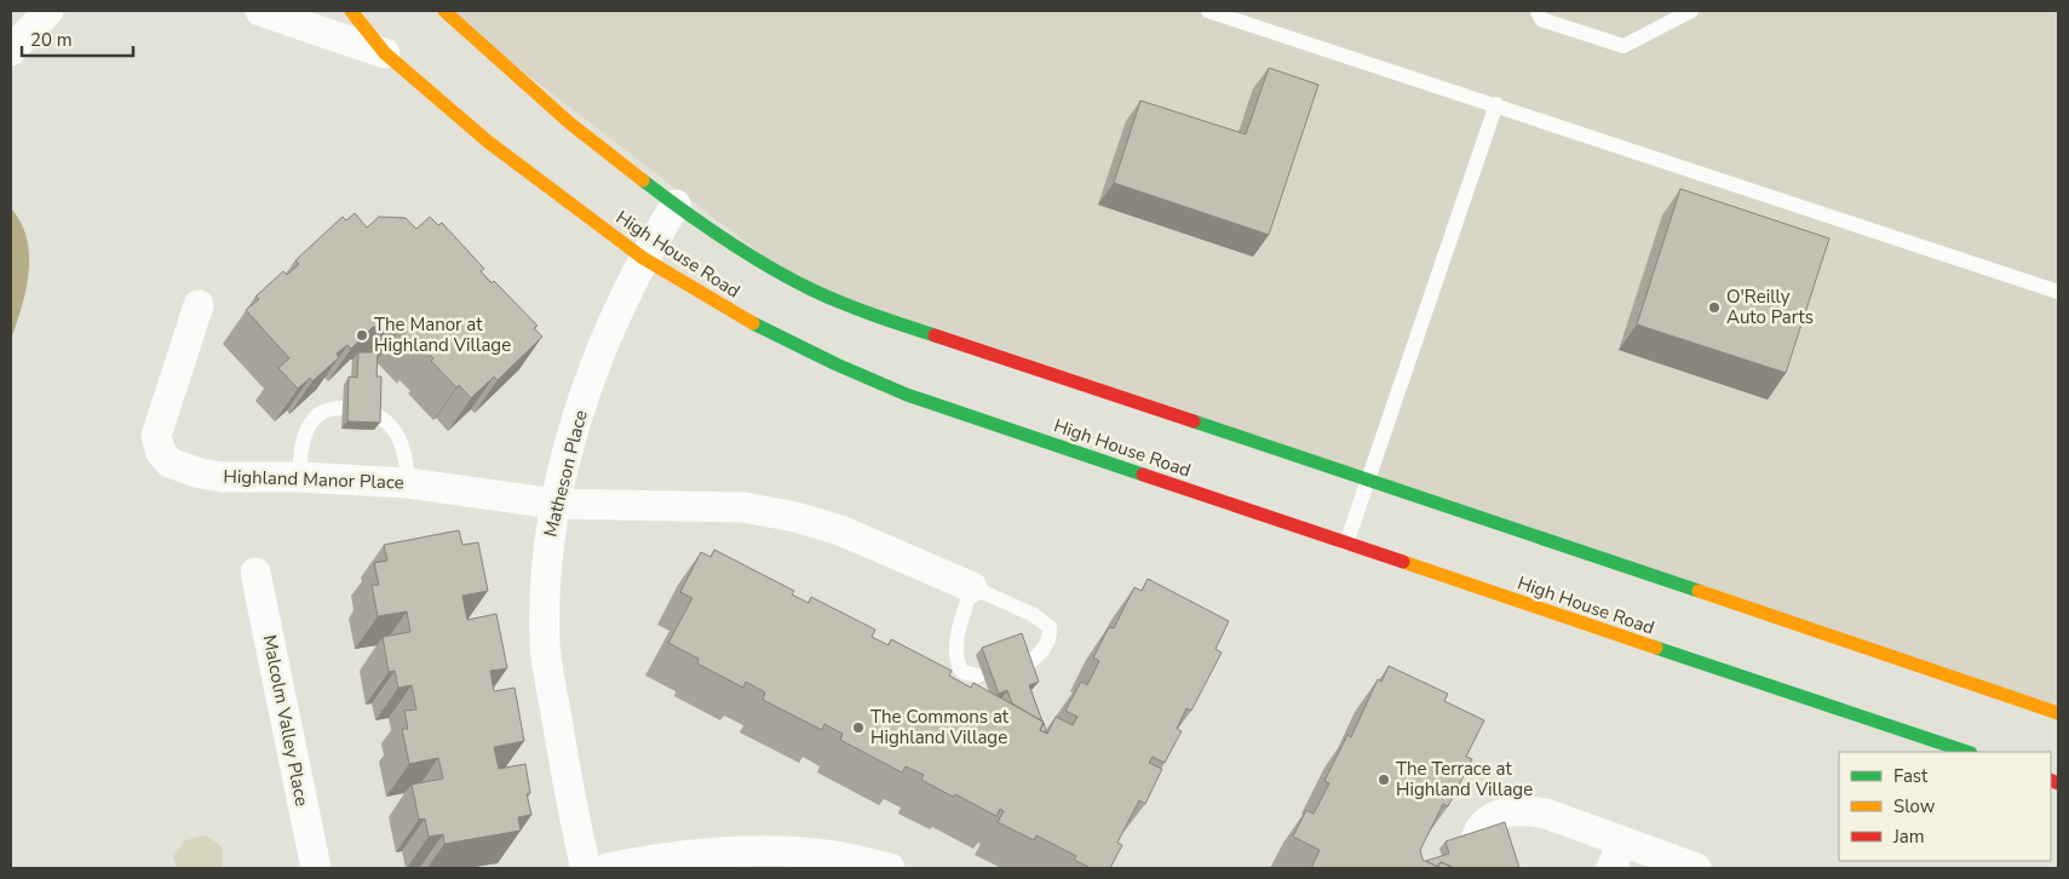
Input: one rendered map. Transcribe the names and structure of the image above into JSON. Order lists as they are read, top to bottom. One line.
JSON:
{"streets":{"main road":["High House Road"],"street":["Matheson Place","Highland Manor Place","Malcolm Valley Place"]},"crossings":[["High House Road","Matheson Place"],["Matheson Place","Highland Manor Place"]],"places":["O'Reilly Auto Parts","The Manor at Highland Village","The Commons at Highland Village","The Terrace at Highland Village"],"legend":["Fast","Slow","Jam"],"scale_bar":"20 m"}
